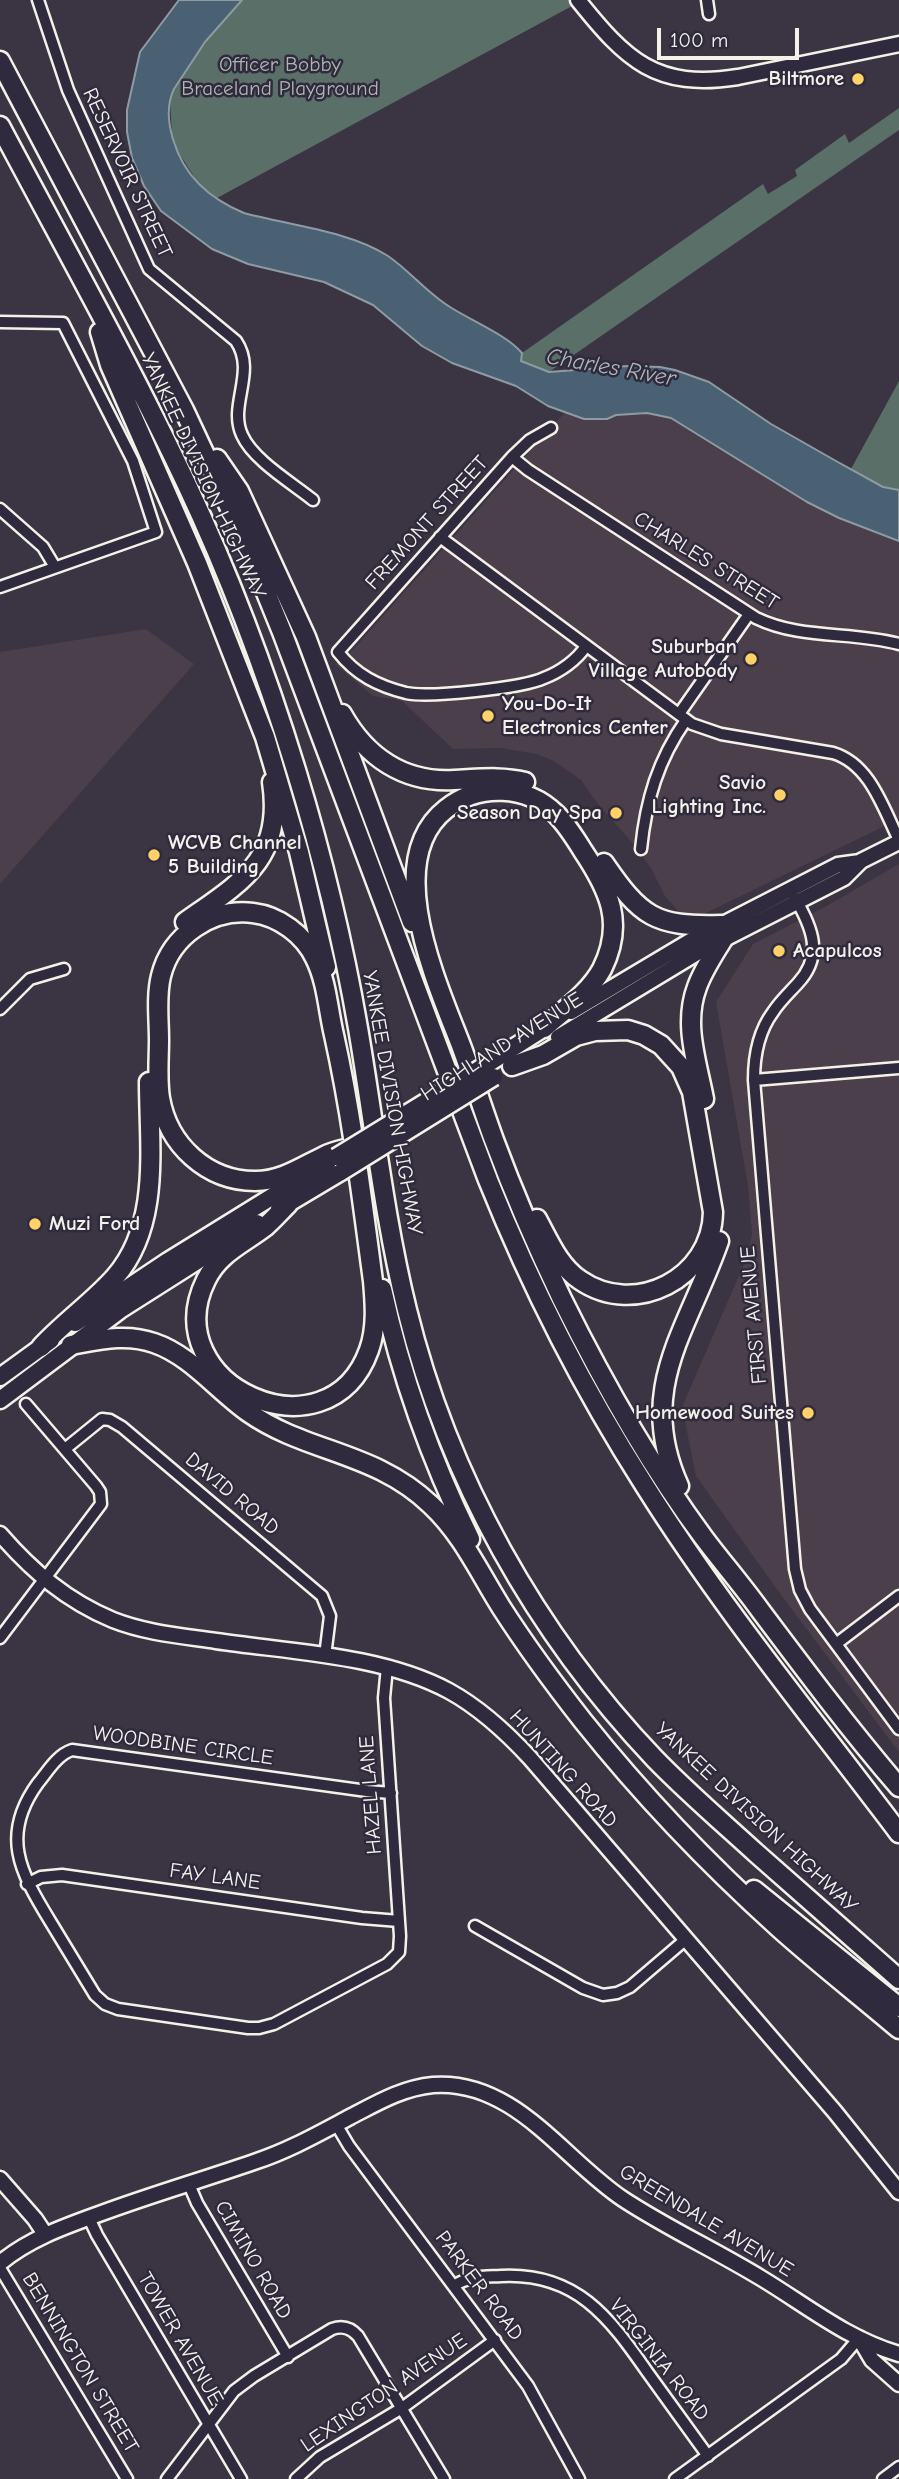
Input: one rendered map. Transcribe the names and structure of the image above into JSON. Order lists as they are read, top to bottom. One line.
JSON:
{"streets":{"highway":["YANKEE DIVISION HIGHWAY"],"main road":["HIGHLAND AVENUE","HUNTING ROAD","GREENDALE AVENUE"],"street":["RESERVOIR STREET","FREMONT STREET","CHARLES STREET","FIRST AVENUE","DAVID ROAD","WOODBINE CIRCLE","HAZEL LANE","FAY LANE","CIMINO ROAD","PARKER ROAD","TOWER AVENUE","VIRGINIA ROAD","BENNINGTON STREET","LEXINGTON AVENUE"]},"crossings":[["FREMONT STREET","CHARLES STREET"],["HIGHLAND AVENUE","FIRST AVENUE"],["DAVID ROAD","HUNTING ROAD"],["WOODBINE CIRCLE","HAZEL LANE"],["WOODBINE CIRCLE","FAY LANE"],["HUNTING ROAD","HAZEL LANE"],["HAZEL LANE","FAY LANE"],["GREENDALE AVENUE","CIMINO ROAD"],["GREENDALE AVENUE","PARKER ROAD"],["GREENDALE AVENUE","TOWER AVENUE"],["GREENDALE AVENUE","BENNINGTON STREET"],["PARKER ROAD","VIRGINIA ROAD"],["PARKER ROAD","LEXINGTON AVENUE"]],"water":["Charles River"],"parks":["Officer Bobby Braceland Playground"],"places":["Biltmore","Suburban Village Autobody","You-Do-It Electronics Center","Savio Lighting Inc.","Season Day Spa","WCVB Channel 5 Building","Acapulcos","Muzi Ford","Homewood Suites"],"scale_bar":"100 m"}
